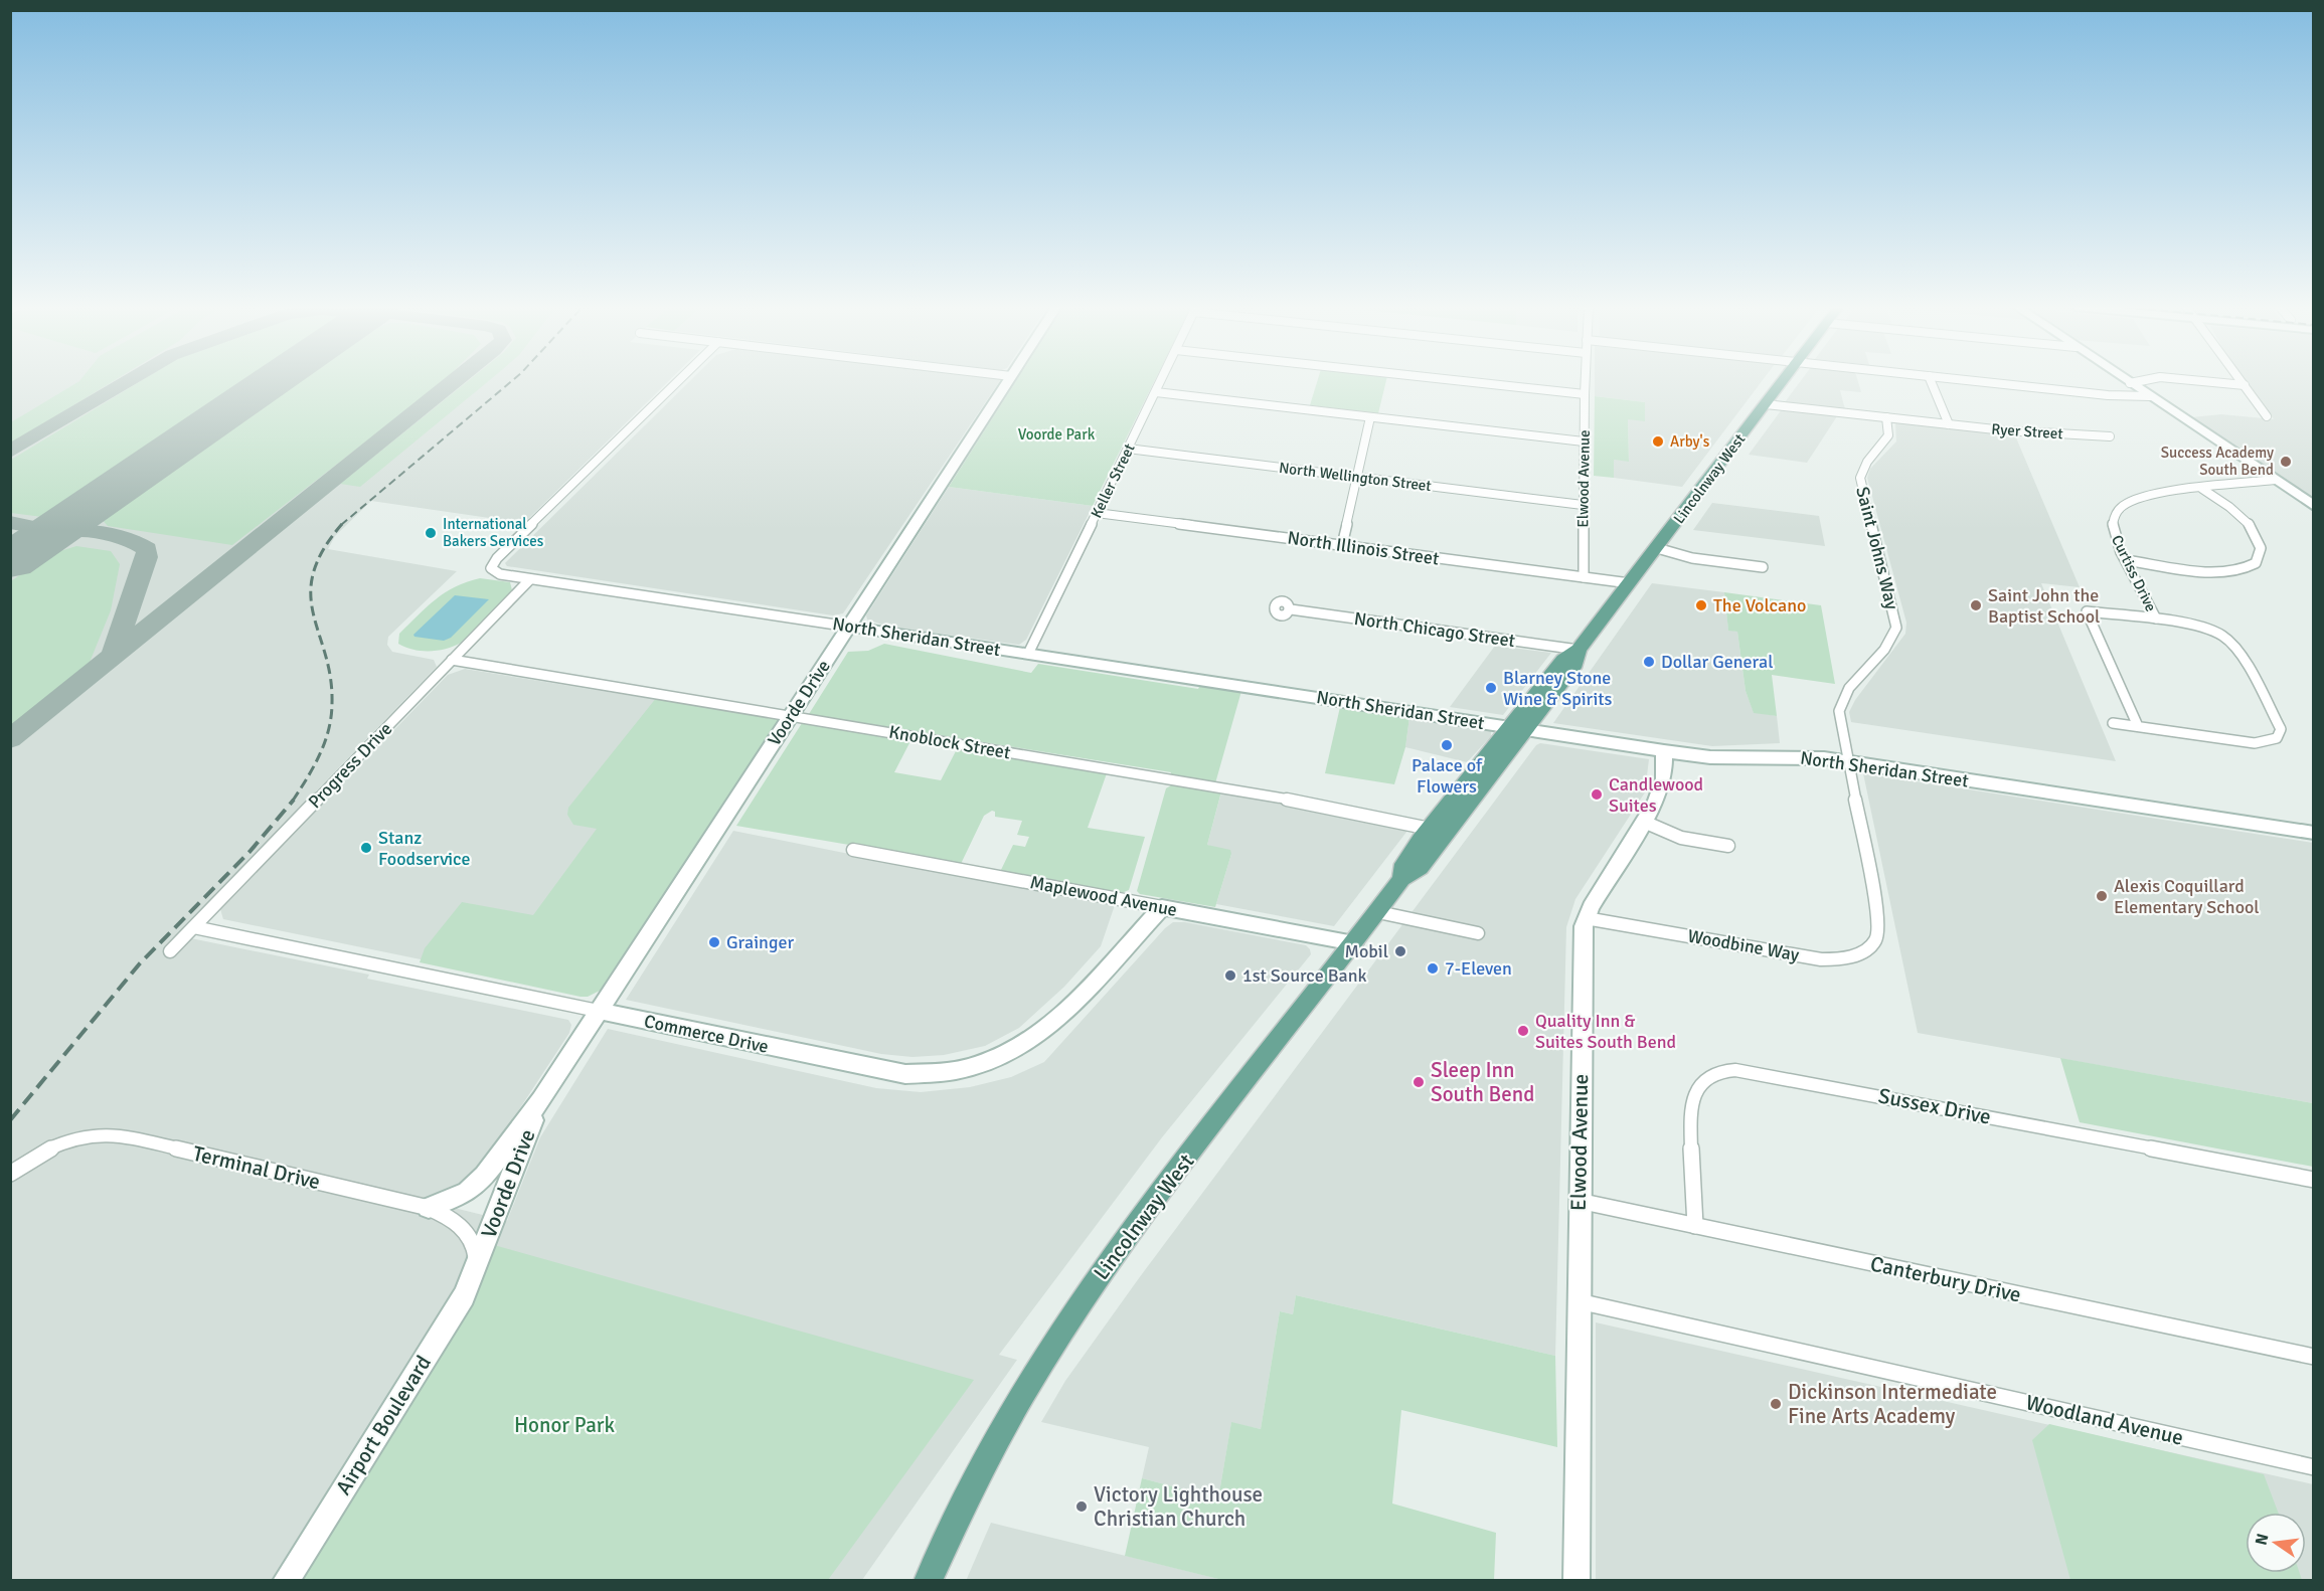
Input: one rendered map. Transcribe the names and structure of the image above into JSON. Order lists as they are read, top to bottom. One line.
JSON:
{"streets":{"main road":["Lincolnway West"],"street":["Ryer Street","North Wellington Street","Elwood Avenue","Keller Street","North Illinois Street","Saint Johns Way","Curtiss Drive","North Chicago Street","North Sheridan Street","Voorde Drive","Knoblock Street","Progress Drive","Maplewood Avenue","Woodbine Way","Commerce Drive","Sussex Drive","Terminal Drive","Canterbury Drive","Woodland Avenue","Airport Boulevard"]},"crossings":[["Ryer Street","Lincolnway West"],["Ryer Street","Saint Johns Way"],["North Wellington Street","Elwood Avenue"],["North Wellington Street","Keller Street"],["Elwood Avenue","North Illinois Street"],["Elwood Avenue","North Sheridan Street"],["Elwood Avenue","Woodbine Way"],["Elwood Avenue","Canterbury Drive"],["Elwood Avenue","Woodland Avenue"],["Lincolnway West","North Illinois Street"],["Lincolnway West","North Chicago Street"],["Lincolnway West","North Sheridan Street"],["Lincolnway West","Knoblock Street"],["Lincolnway West","Maplewood Avenue"],["Keller Street","North Illinois Street"],["Keller Street","North Sheridan Street"],["Saint Johns Way","North Sheridan Street"],["Saint Johns Way","Woodbine Way"],["North Sheridan Street","Voorde Drive"],["North Sheridan Street","Progress Drive"],["Voorde Drive","Knoblock Street"],["Voorde Drive","Commerce Drive"],["Voorde Drive","Terminal Drive"],["Voorde Drive","Airport Boulevard"],["Knoblock Street","Progress Drive"],["Progress Drive","Commerce Drive"],["Maplewood Avenue","Commerce Drive"],["Sussex Drive","Canterbury Drive"],["Terminal Drive","Airport Boulevard"]],"parks":["Voorde Park","Honor Park"],"places":["Arby's","Success Academy South Bend","International Bakers Services","The Volcano","Saint John the Baptist School","Dollar General","Blarney Stone Wine & Spirits","Palace of Flowers","Candlewood Suites","Stanz Foodservice","Alexis Coquillard Elementary School","Grainger","Mobil","7-Eleven","1st Source Bank","Quality Inn & Suites South Bend","Sleep Inn South Bend","Dickinson Intermediate Fine Arts Academy","Victory Lighthouse Christian Church"],"north":"left"}
